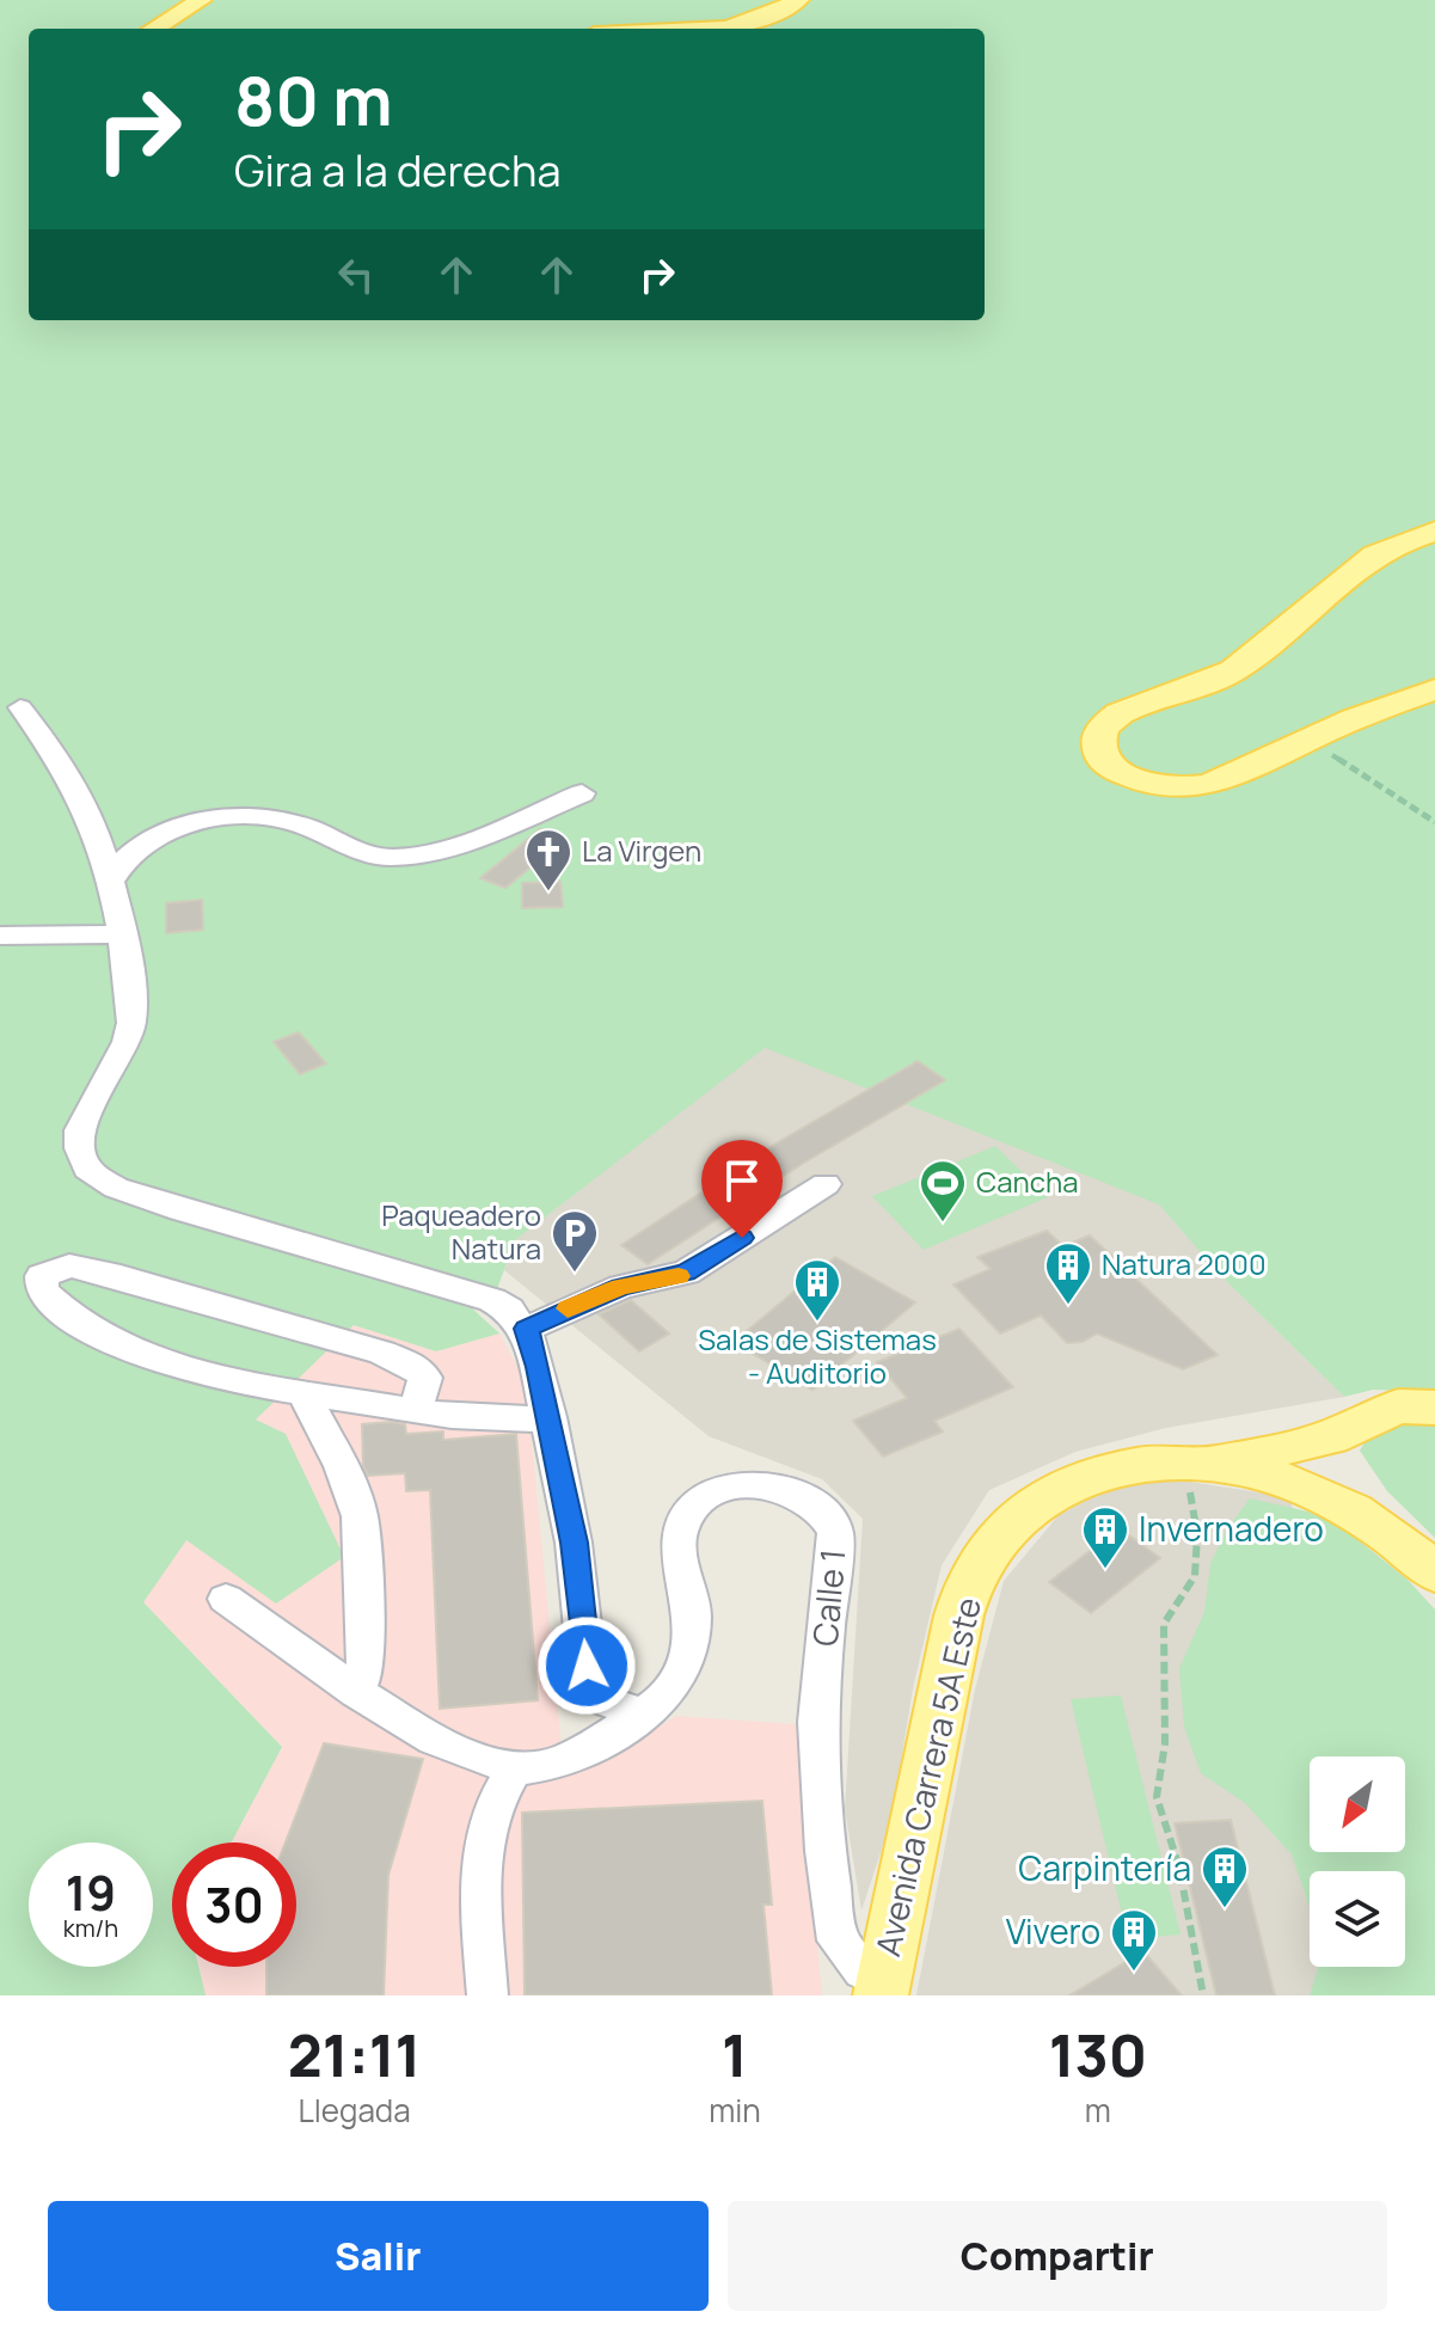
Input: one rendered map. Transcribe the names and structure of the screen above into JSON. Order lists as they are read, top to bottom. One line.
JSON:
{"streets":{"main road":["Avenida Carrera 5A Este"],"street":["Calle 1"]},"crossings":[["Calle 1","Avenida Carrera 5A Este"]],"places":{"church":["La Virgen"],"sports":["Cancha"],"parking":["Paqueadero Natura"],"building":["Natura 2000","Salas de Sistemas - Auditorio","Invernadero","Carpintería","Vivero"]},"north":"bottom left","page":{"turn":["80 m","Gira a la derecha"],"speed":"19 km/h","limit":"30","eta":["21:11","Llegada","1","min","130","m"],"buttons":["Salir","Compartir"]}}
